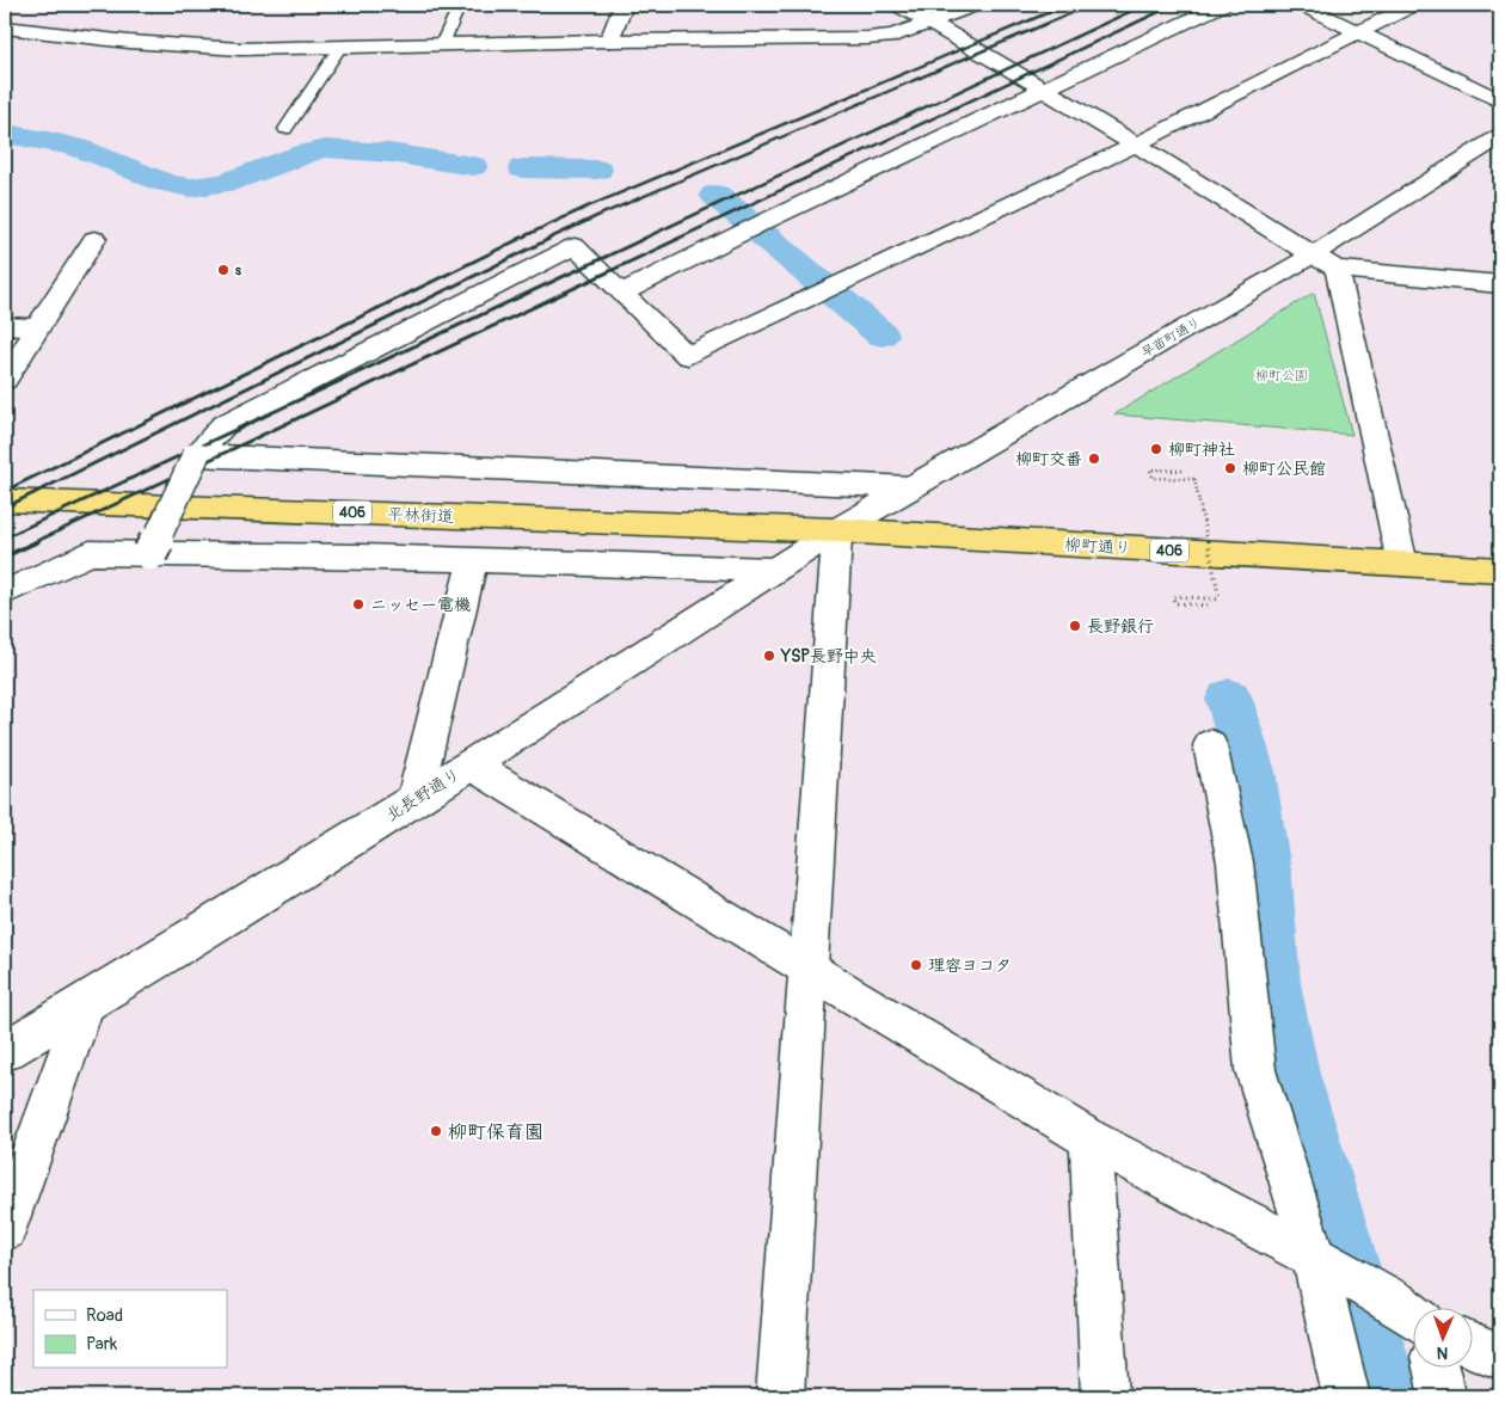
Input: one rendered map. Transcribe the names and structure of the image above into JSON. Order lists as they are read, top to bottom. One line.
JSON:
{"streets":{"highway":["406","平林街道","柳町通り"],"street":["早苗町通り","北長野通り"]},"crossings":[["早苗町通り","平林街道"],["早苗町通り","柳町通り"],["早苗町通り","北長野通り"],["平林街道","柳町通り"],["平林街道","北長野通り"],["柳町通り","北長野通り"]],"parks":["柳町公園"],"places":["s","柳町神社","柳町交番","柳町公民館","ニッセー電機","長野銀行","YSP長野中央","理容ヨコタ","柳町保育園"],"legend":["Road","Park"],"north":"bottom"}
